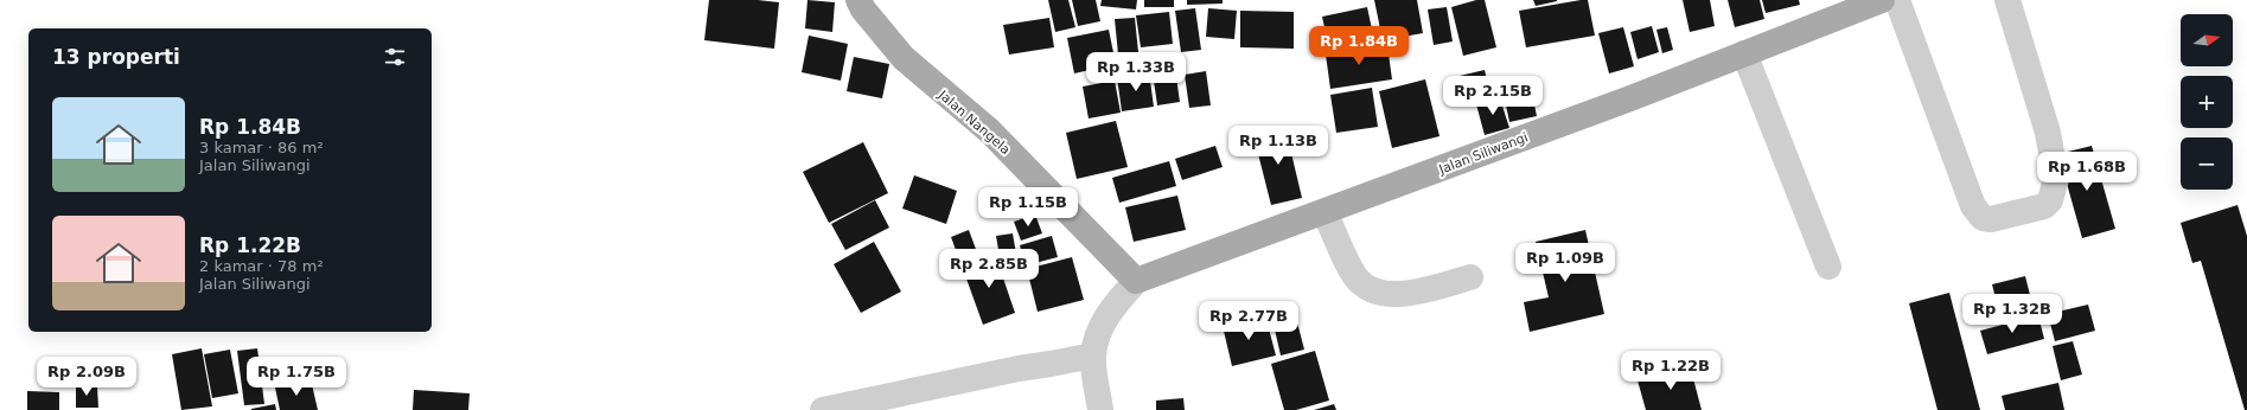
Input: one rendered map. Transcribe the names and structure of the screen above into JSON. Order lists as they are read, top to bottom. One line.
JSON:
{"streets":{"main road":["Jalan Nangela","Jalan Siliwangi"]},"crossings":[["Jalan Nangela","Jalan Siliwangi"]],"north":"right","page":{"map_buttons":["+","−"],"price":["Rp 1.84B","Rp 1.33B","Rp 2.15B","Rp 1.13B","Rp 1.68B","Rp 1.15B","Rp 1.09B","Rp 2.85B","Rp 1.32B","Rp 2.77B","Rp 1.22B","Rp 2.09B","Rp 1.75B"],"heading":"13 properti","list":[{"name":"Rp 1.84B","note":"3 kamar · 86 m² · Jalan Siliwangi"},{"name":"Rp 1.22B","note":"2 kamar · 78 m² · Jalan Siliwangi"}]}}
